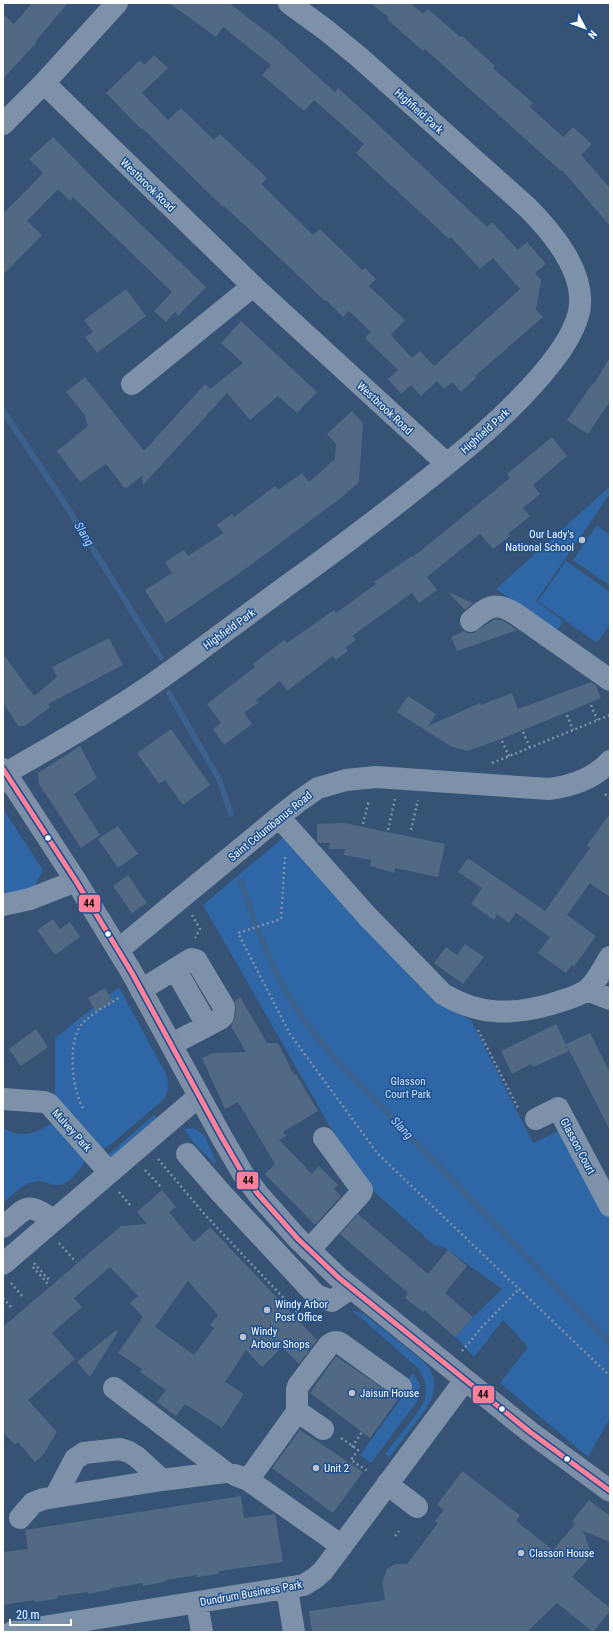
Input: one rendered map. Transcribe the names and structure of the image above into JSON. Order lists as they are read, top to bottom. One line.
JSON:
{"streets":{"street":["Highfield Park","Westbrook Road","Saint Columbanus Road","Mulvey Park","Glasson Court","Dundrum Business Park"]},"crossings":[["Highfield Park","Westbrook Road"]],"water":["Slang"],"parks":["Glasson Court Park"],"places":["Our Lady's National School","Windy Arbor Post Office","Windy Arbour Shops","Jaisun House","Unit 2","Classon House"],"lines":["transit line 44"],"scale_bar":"20 m","north":"bottom right"}
